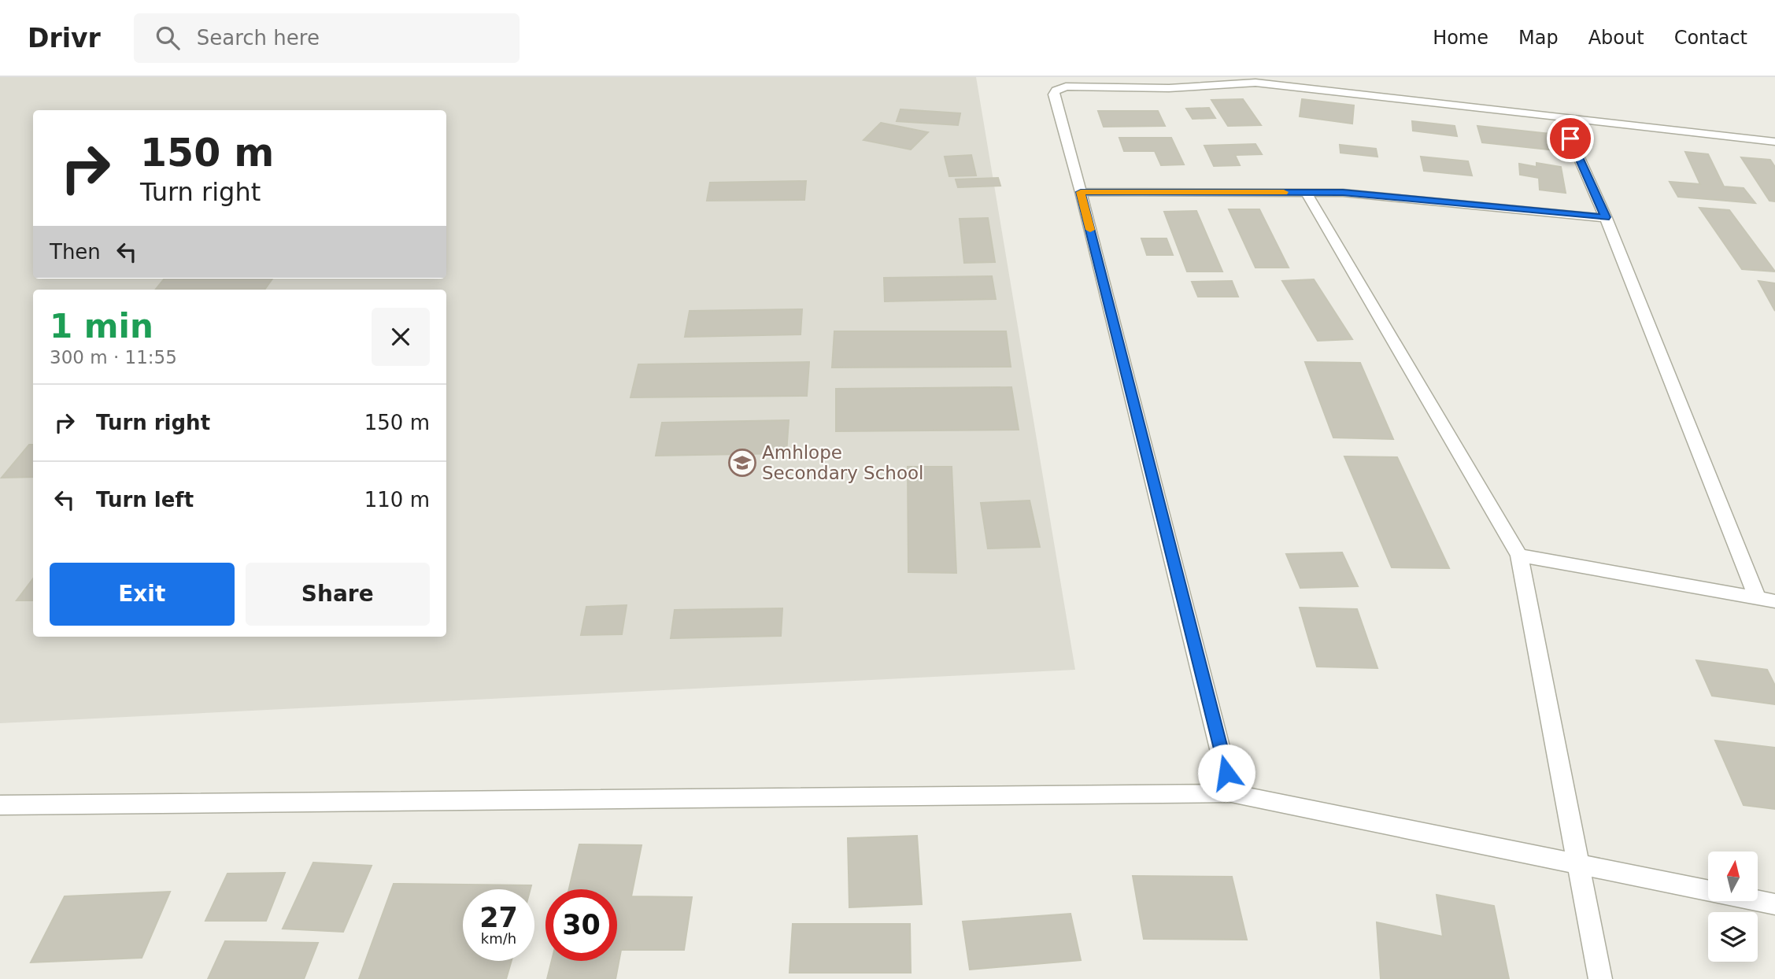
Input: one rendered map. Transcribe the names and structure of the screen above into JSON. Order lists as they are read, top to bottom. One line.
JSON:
{"places":{"school or university":["Amhlope Secondary School"]},"north":"top","page":{"header":"Drivr","search":"Search here","nav":["Home","Map","About","Contact"],"turn":["150 m","Turn right"],"then":"Then","heading":["1 min","300 m · 11:55"],"list":[{"name":"Turn right","value":"150 m"},{"name":"Turn left","value":"110 m"}],"buttons":["Exit","Share"],"speed":"27 km/h","limit":"30"}}
